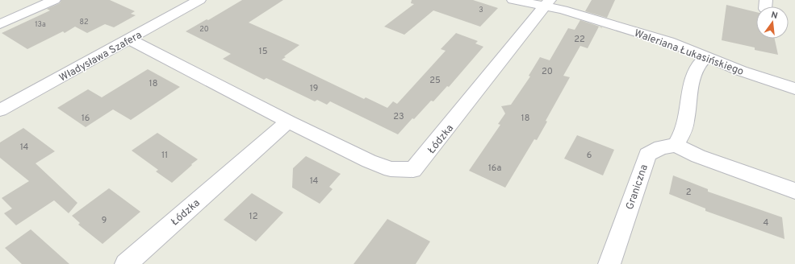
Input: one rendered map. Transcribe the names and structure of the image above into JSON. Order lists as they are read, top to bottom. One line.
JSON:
{"streets":{"street":["Waleriana Łukasińskiego","Władysława Szafera","Łódzka","Graniczna"]},"crossings":[["Waleriana Łukasińskiego","Łódzka"],["Władysława Szafera","Łódzka"]],"house_numbers":["3","82","13a","20","22","15","20","25","18","19","23","16","18","14","11","6","16a","14","2","12","9","4"],"north":"top"}
